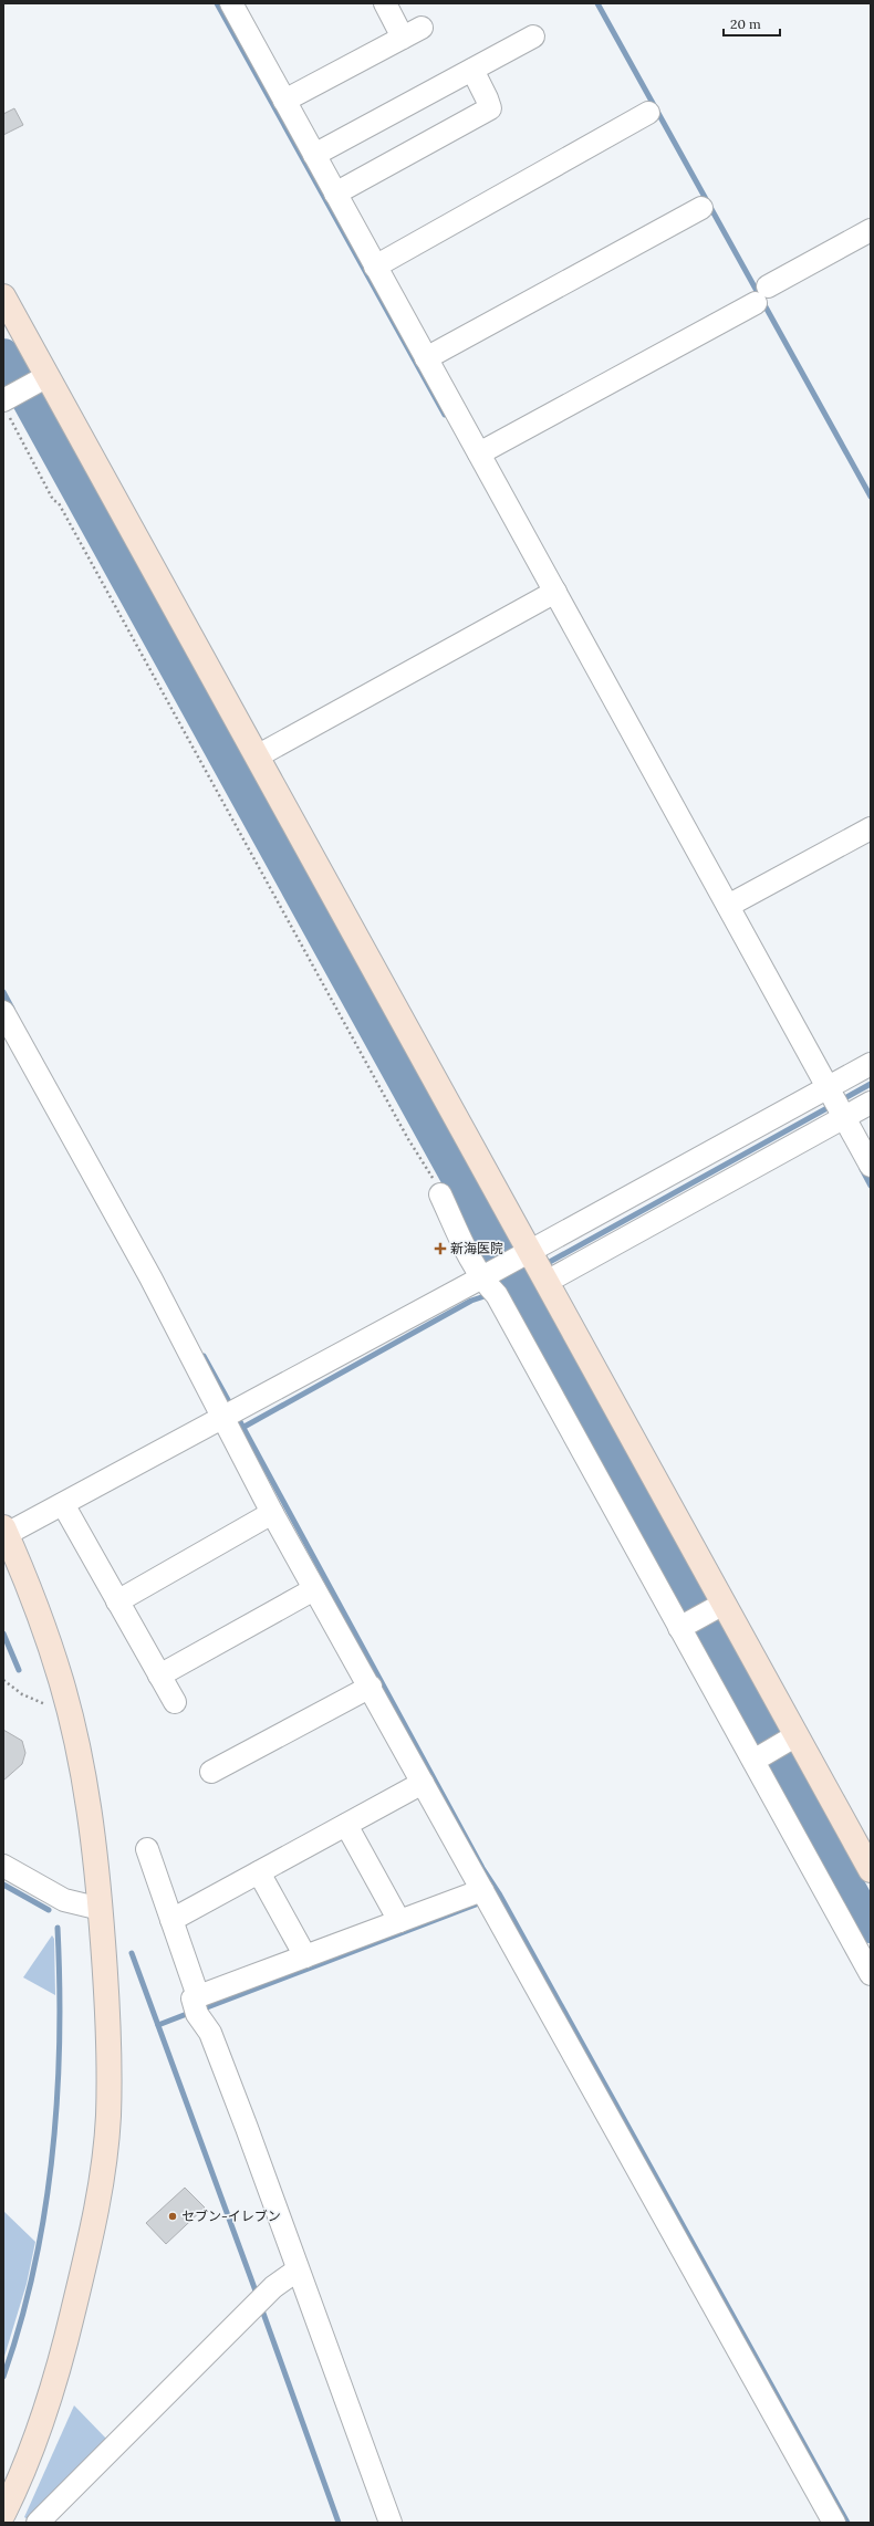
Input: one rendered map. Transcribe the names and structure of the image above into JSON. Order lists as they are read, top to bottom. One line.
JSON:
{"places":{"health":["新海医院"],"other":["セブン-イレブン"]},"scale_bar":"20 m"}
